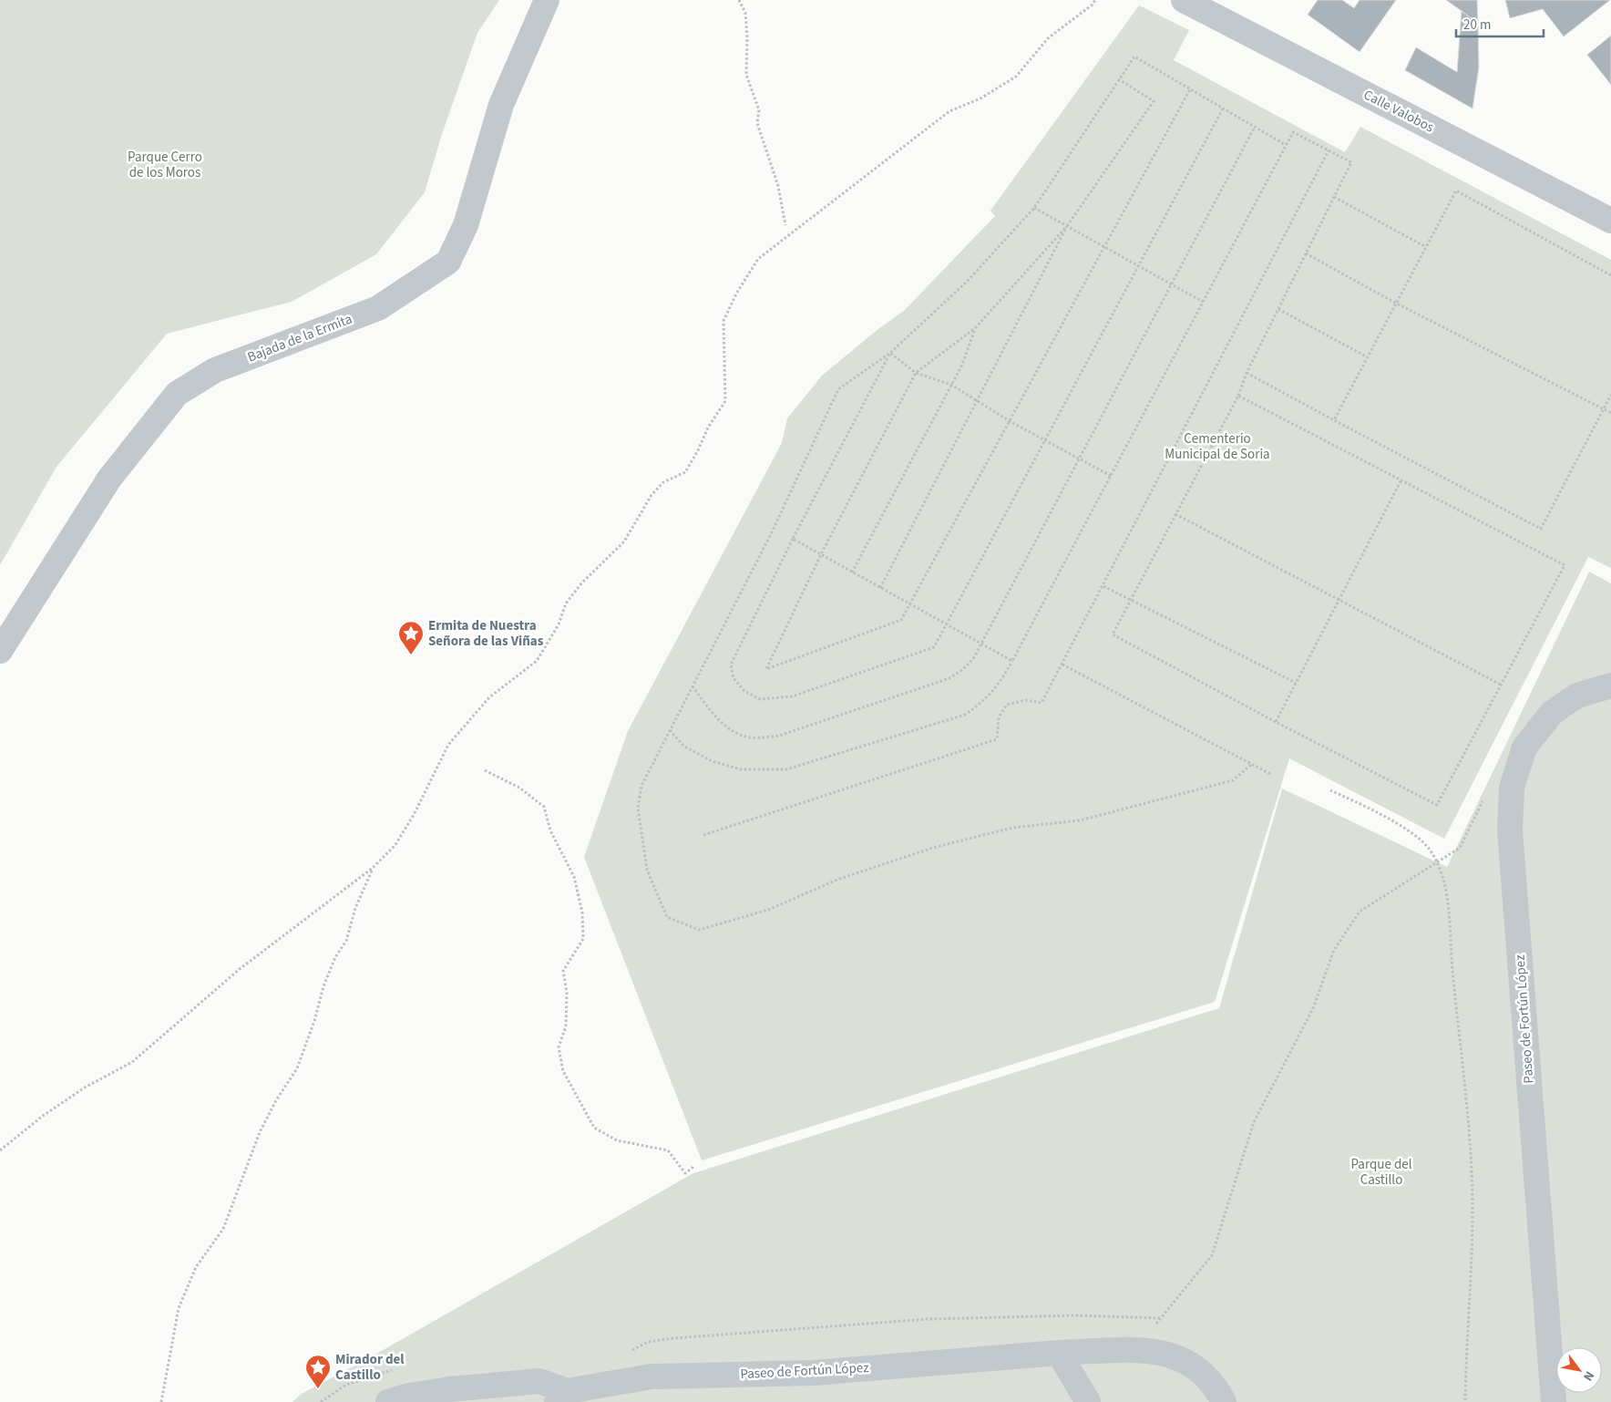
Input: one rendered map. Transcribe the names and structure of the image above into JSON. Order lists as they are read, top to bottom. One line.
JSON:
{"streets":{"street":["Calle Valobos","Bajada de la Ermita","Paseo de Fortún López"]},"parks":["Parque Cerro de los Moros","Cementerio Municipal de Soria","Parque del Castillo"],"places":{"place":["Ermita de Nuestra Señora de las Viñas","Mirador del Castillo"]},"scale_bar":"20 m","north":"bottom right"}
